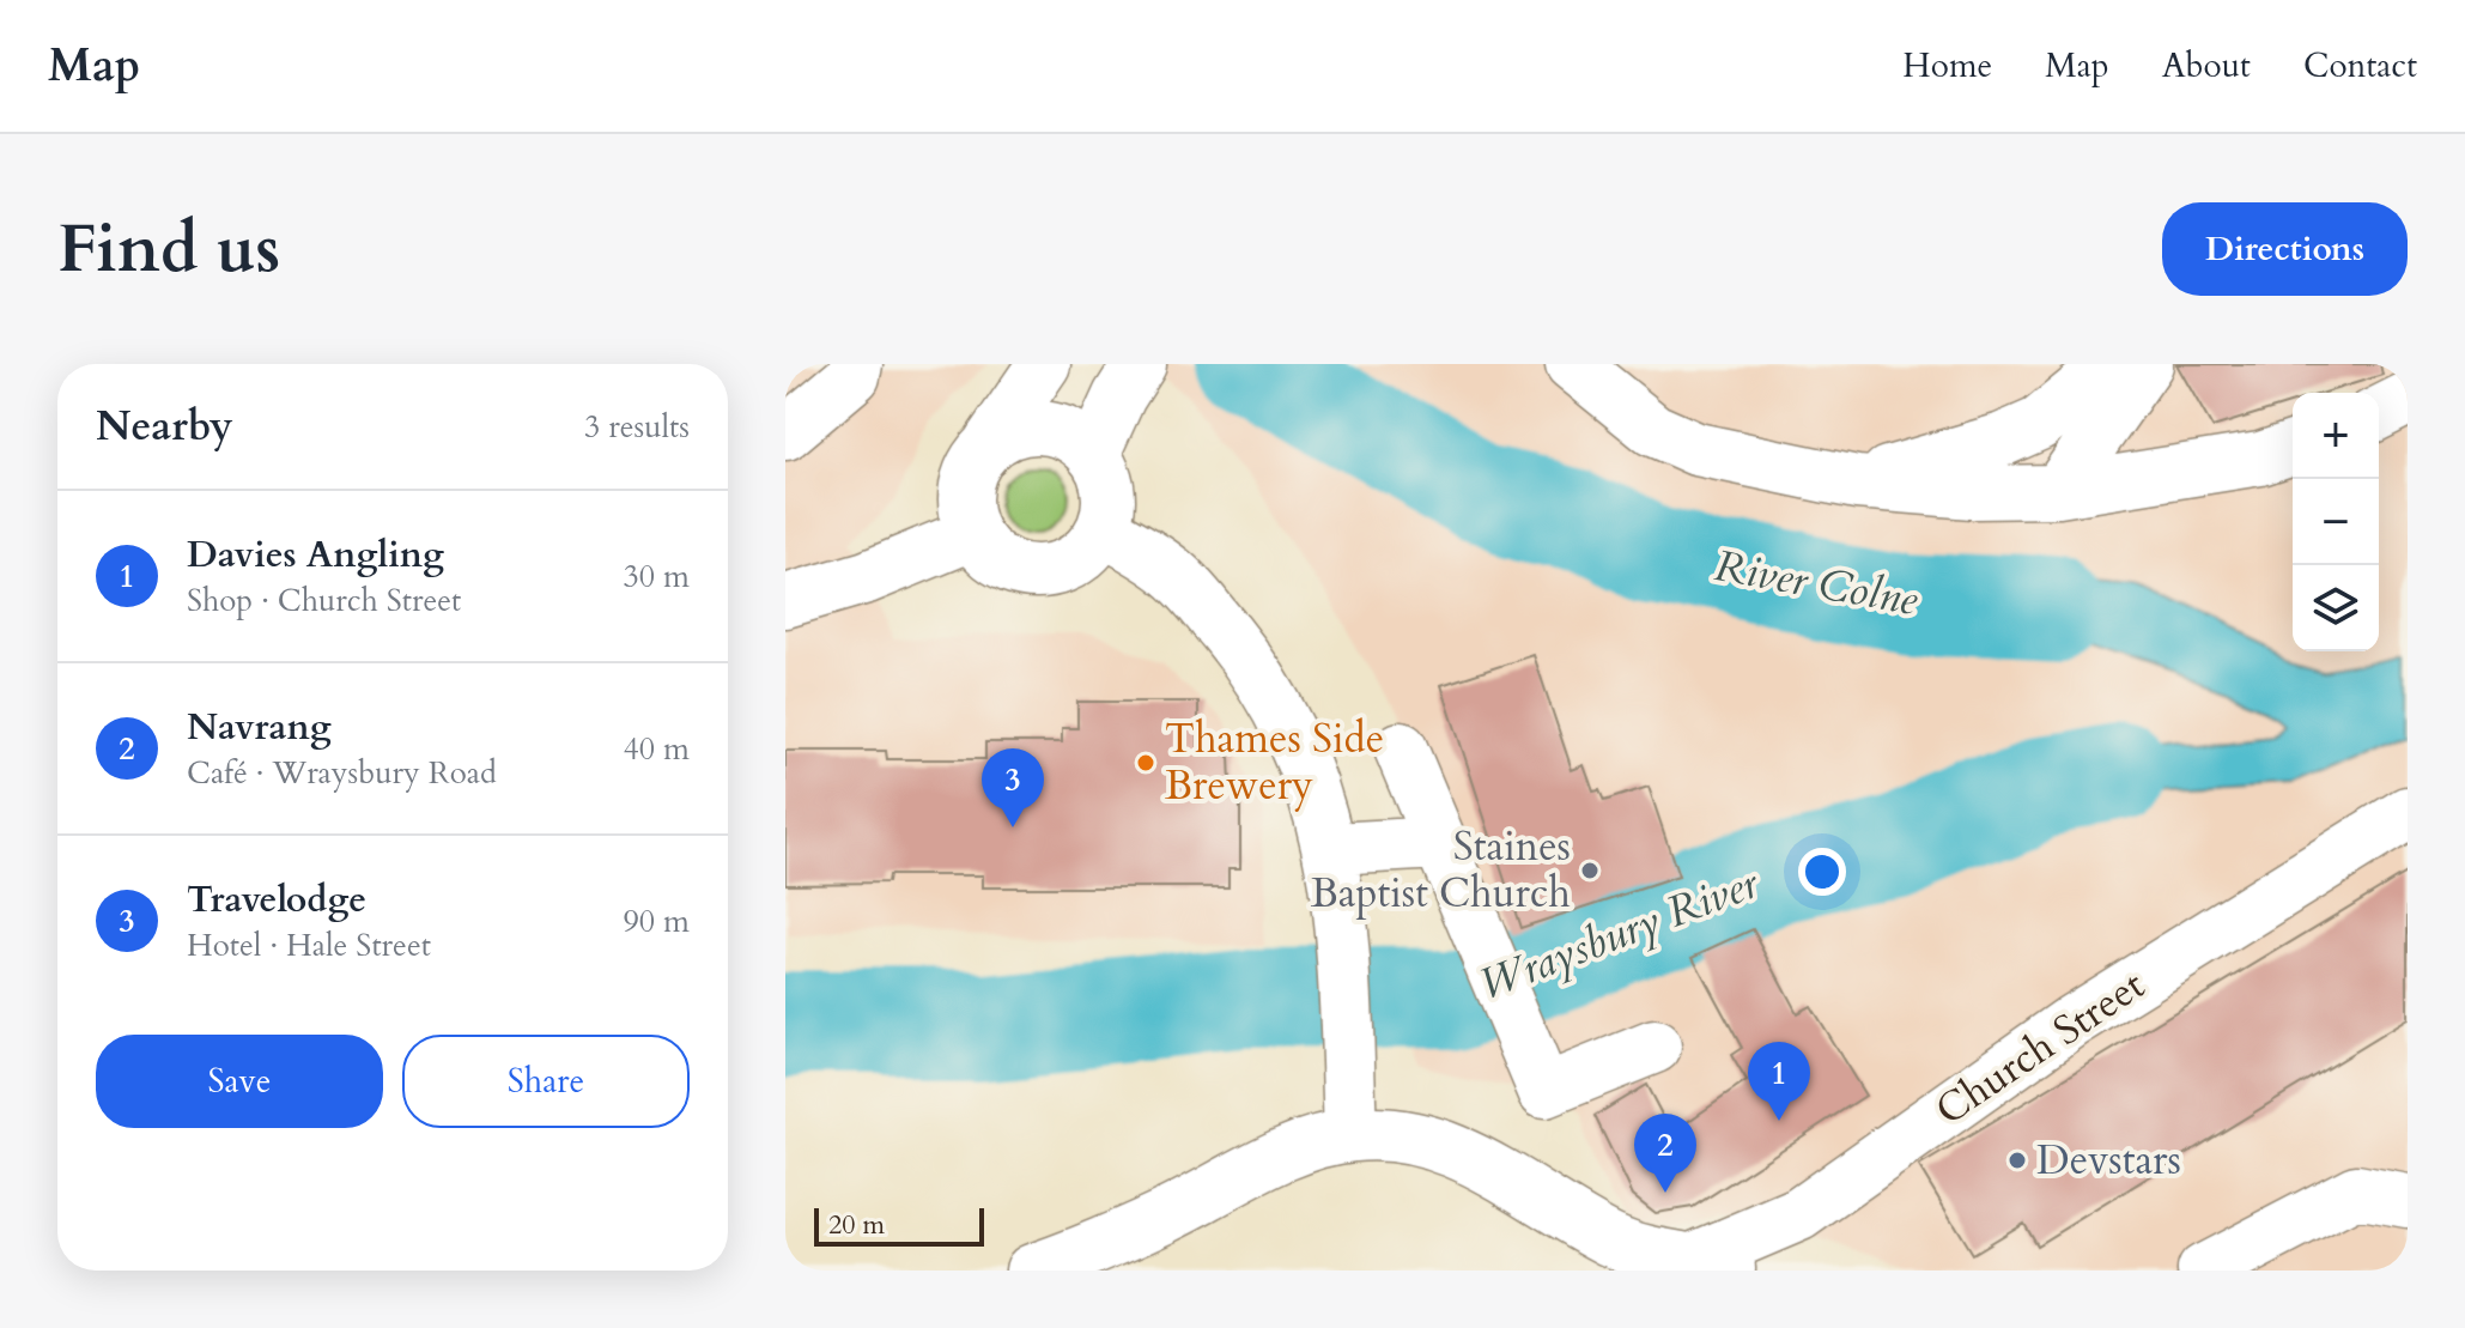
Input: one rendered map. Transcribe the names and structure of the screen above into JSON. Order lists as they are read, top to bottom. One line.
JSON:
{"streets":{"street":["Church Street"]},"water":["River Colne","Wraysbury River"],"places":["Thames Side Brewery","Staines Baptist Church","Devstars"],"scale_bar":"20 m","page":{"header":"Map","nav":["Home","Map","About","Contact"],"buttons":["Directions",["Save","Share"]],"title":"Find us","heading":["Nearby","3 results"],"map_buttons":["+","−"],"list":[{"mark":"1","name":"Davies Angling","note":"Shop · Church Street","value":"30 m"},{"mark":"2","name":"Navrang","note":"Café · Wraysbury Road","value":"40 m"},{"mark":"3","name":"Travelodge","note":"Hotel · Hale Street","value":"90 m"}],"pins":["3","1","2"],"scale":"20 m"}}
